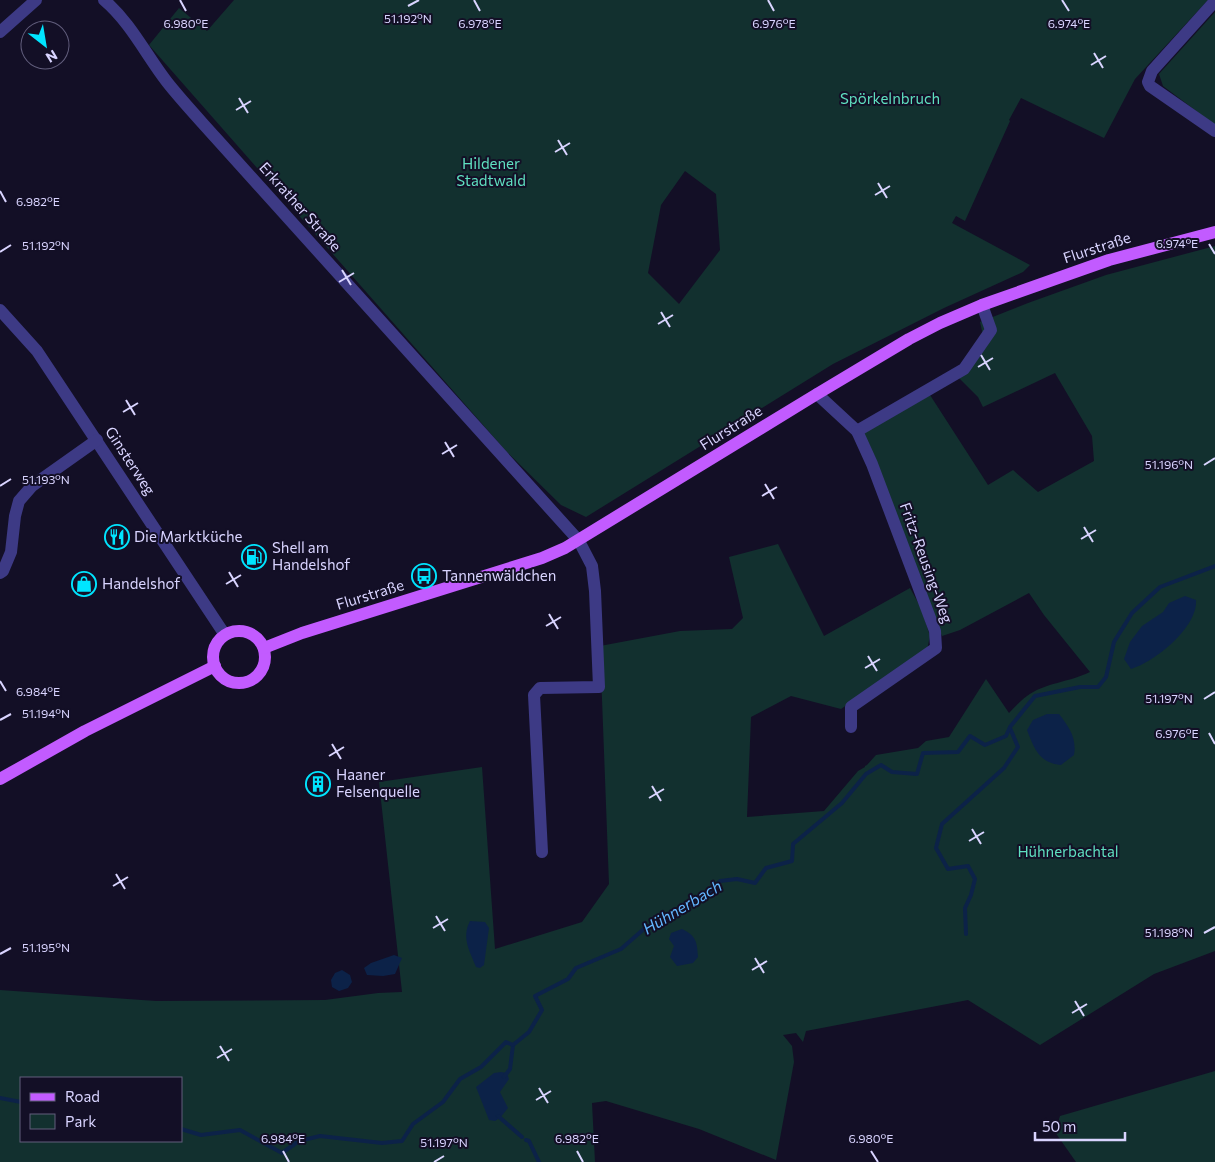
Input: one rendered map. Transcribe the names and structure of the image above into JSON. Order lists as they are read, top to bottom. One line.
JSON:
{"streets":{"main road":["Flurstraße"],"street":["Erkrather Straße","Ginsterweg","Fritz-Reusing-Weg"]},"crossings":[["Erkrather Straße","Flurstraße"],["Flurstraße","Ginsterweg"],["Flurstraße","Fritz-Reusing-Weg"]],"water":["Hühnerbach"],"parks":["Spörkelnbruch","Hildener Stadtwald","Hühnerbachtal"],"places":{"restaurant":["Die Marktküche"],"fuel station":["Shell am Handelshof"],"bus stop":["Tannenwäldchen"],"shop":["Handelshof"],"building":["Haaner Felsenquelle"]},"legend":["Road","Park"],"scale_bar":"50 m","north":"bottom right","coordinates":["51.192°N","6.980°E","6.978°E","6.976°E","6.974°E","6.982°E","51.196°N","51.193°N","6.984°E","51.197°N","51.194°N","51.198°N","51.195°N"]}
